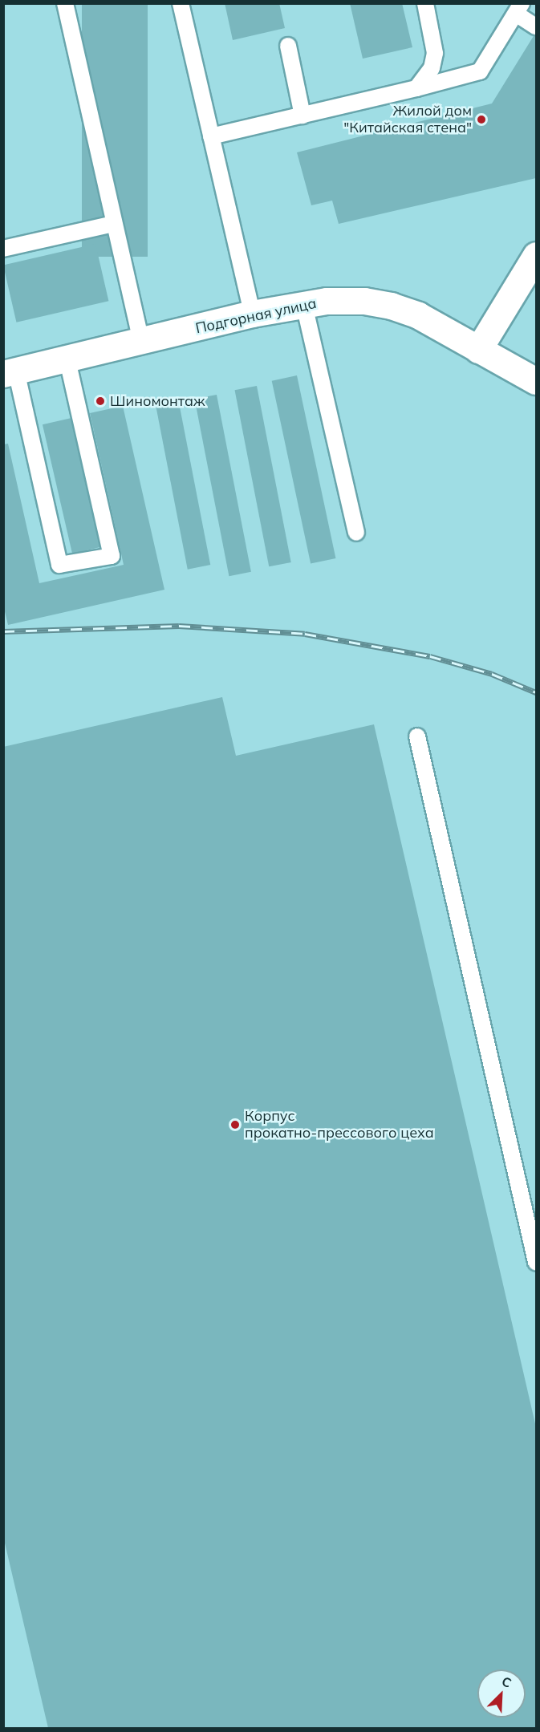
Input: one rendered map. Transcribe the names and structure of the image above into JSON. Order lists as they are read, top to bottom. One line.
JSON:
{"streets":{"street":["Подгорная улица"]},"places":["Жилой дом \"Китайская стена\"","Шиномонтаж","Корпус прокатно-прессового цеха"],"north":"top right"}
